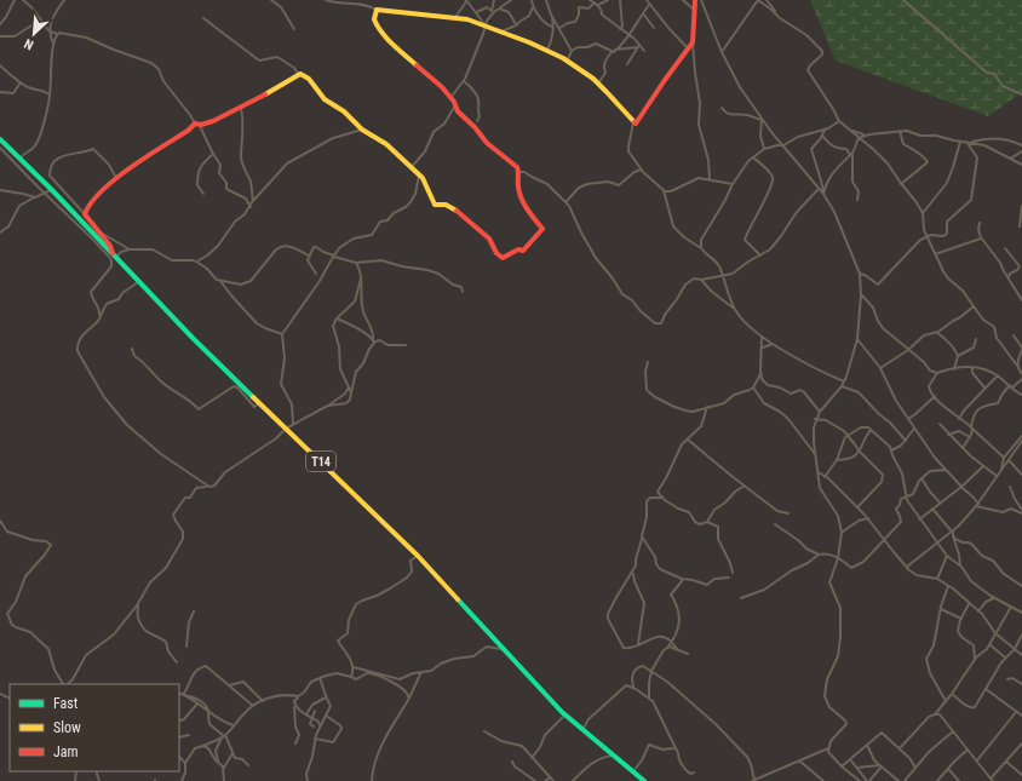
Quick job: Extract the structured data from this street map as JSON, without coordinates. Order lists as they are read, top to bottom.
{
  "streets": {
    "main road": ["T14"]
  },
  "legend": ["Fast", "Slow", "Jam"],
  "north": "bottom left"
}
